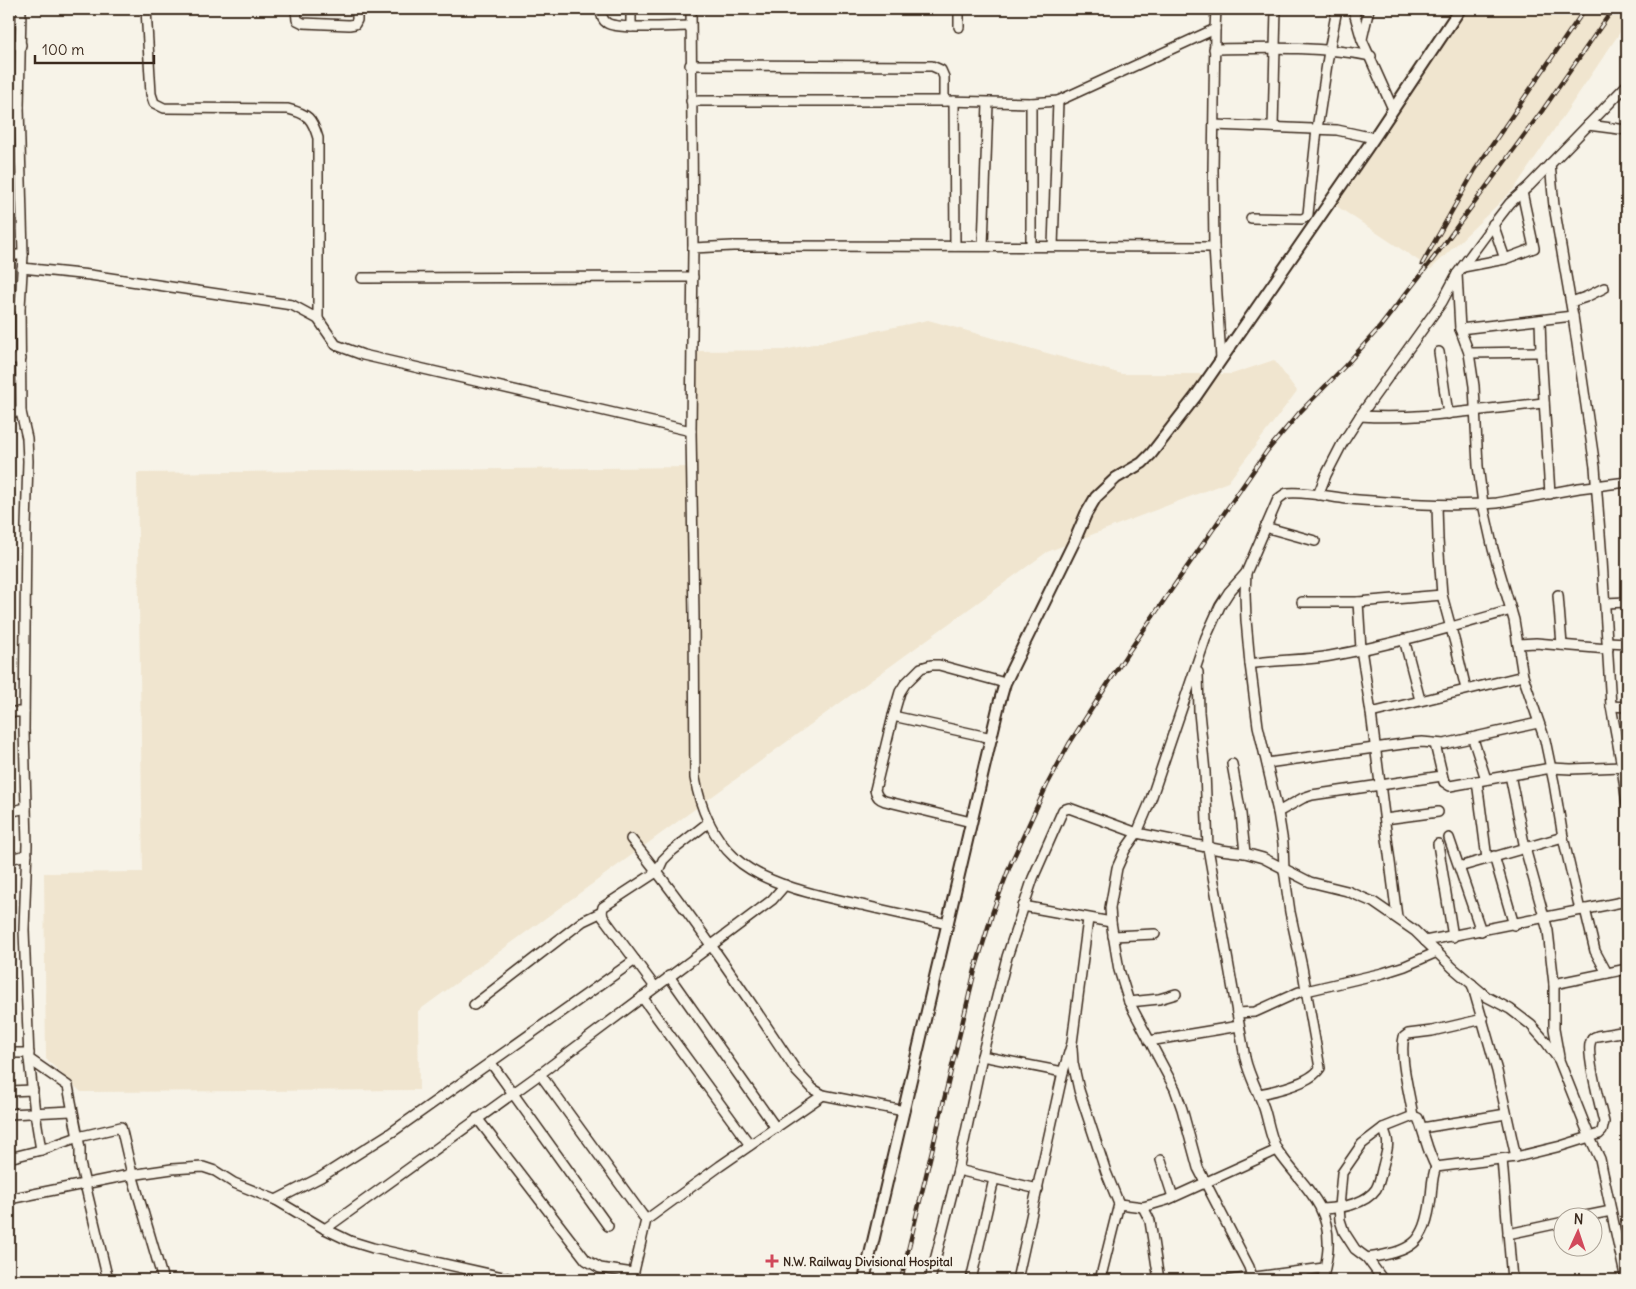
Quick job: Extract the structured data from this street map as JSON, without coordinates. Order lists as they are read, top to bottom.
{
  "places": {
    "health": ["N.W. Railway Divisional Hospital"]
  },
  "scale_bar": "100 m",
  "north": "top"
}
